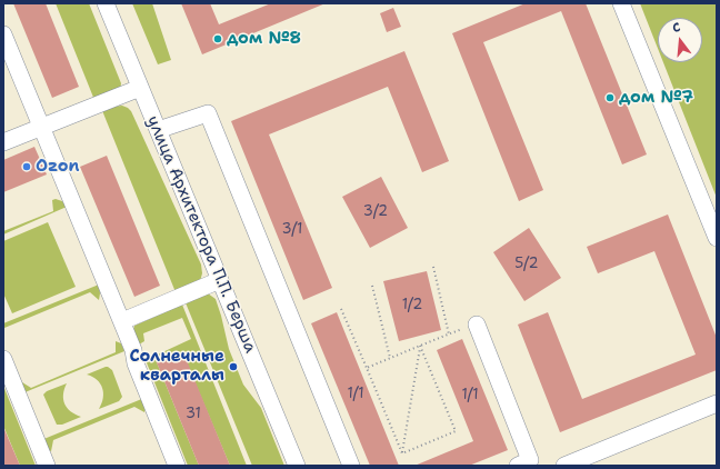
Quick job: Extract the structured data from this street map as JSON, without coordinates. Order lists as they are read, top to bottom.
{
  "streets": {
    "street": ["улица Архитектора П.П. Берша"]
  },
  "places": [
    "дом №8",
    "дом №7",
    "Ozon",
    "Солнечные кварталы"
  ],
  "house_numbers": [
    "3/2",
    "3/1",
    "5/2",
    "1/2",
    "1/1",
    "1/1",
    "31"
  ],
  "north": "top"
}
